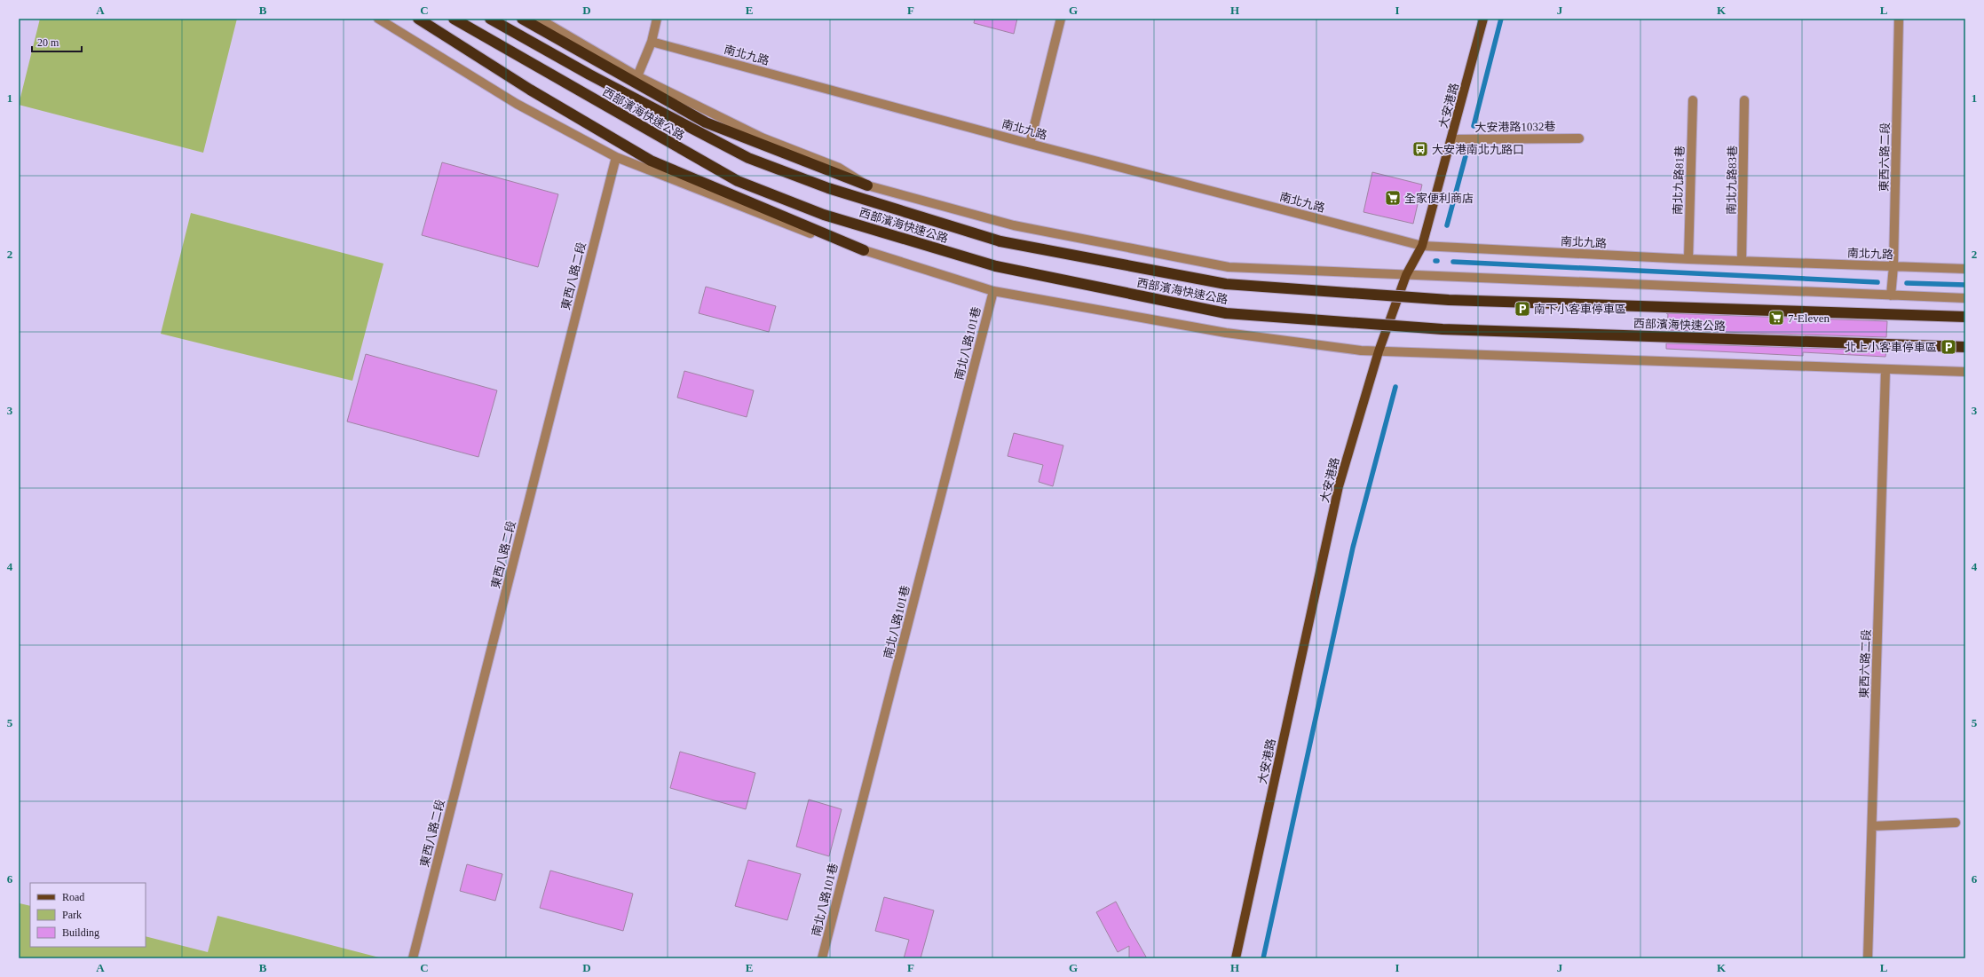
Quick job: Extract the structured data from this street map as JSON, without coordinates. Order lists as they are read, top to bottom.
{
  "streets": {
    "highway": ["西部濱海快速公路"],
    "main road": ["大安港路"],
    "street": [
      "南北九路",
      "大安港路1032巷",
      "東西六路二段",
      "南北九路81巷",
      "南北九路83巷",
      "東西八路二段",
      "南北八路101巷"
    ]
  },
  "crossings": [
    ["南北九路", "大安港路"],
    ["南北九路", "東西六路二段"],
    ["南北九路", "南北九路81巷"],
    ["南北九路", "南北九路83巷"],
    ["大安港路", "大安港路1032巷"]
  ],
  "places": {
    "bus stop": ["大安港南北九路口"],
    "supermarket": ["全家便利商店", "7-Eleven"],
    "parking": ["南下小客車停車區", "北上小客車停車區"]
  },
  "legend": ["Road", "Park", "Building"],
  "scale_bar": "20 m",
  "grid": {
    "columns": [
      "A",
      "B",
      "C",
      "D",
      "E",
      "F",
      "G",
      "H",
      "I",
      "J",
      "K",
      "L"
    ],
    "rows": [
      "1",
      "2",
      "3",
      "4",
      "5",
      "6"
    ]
  }
}
